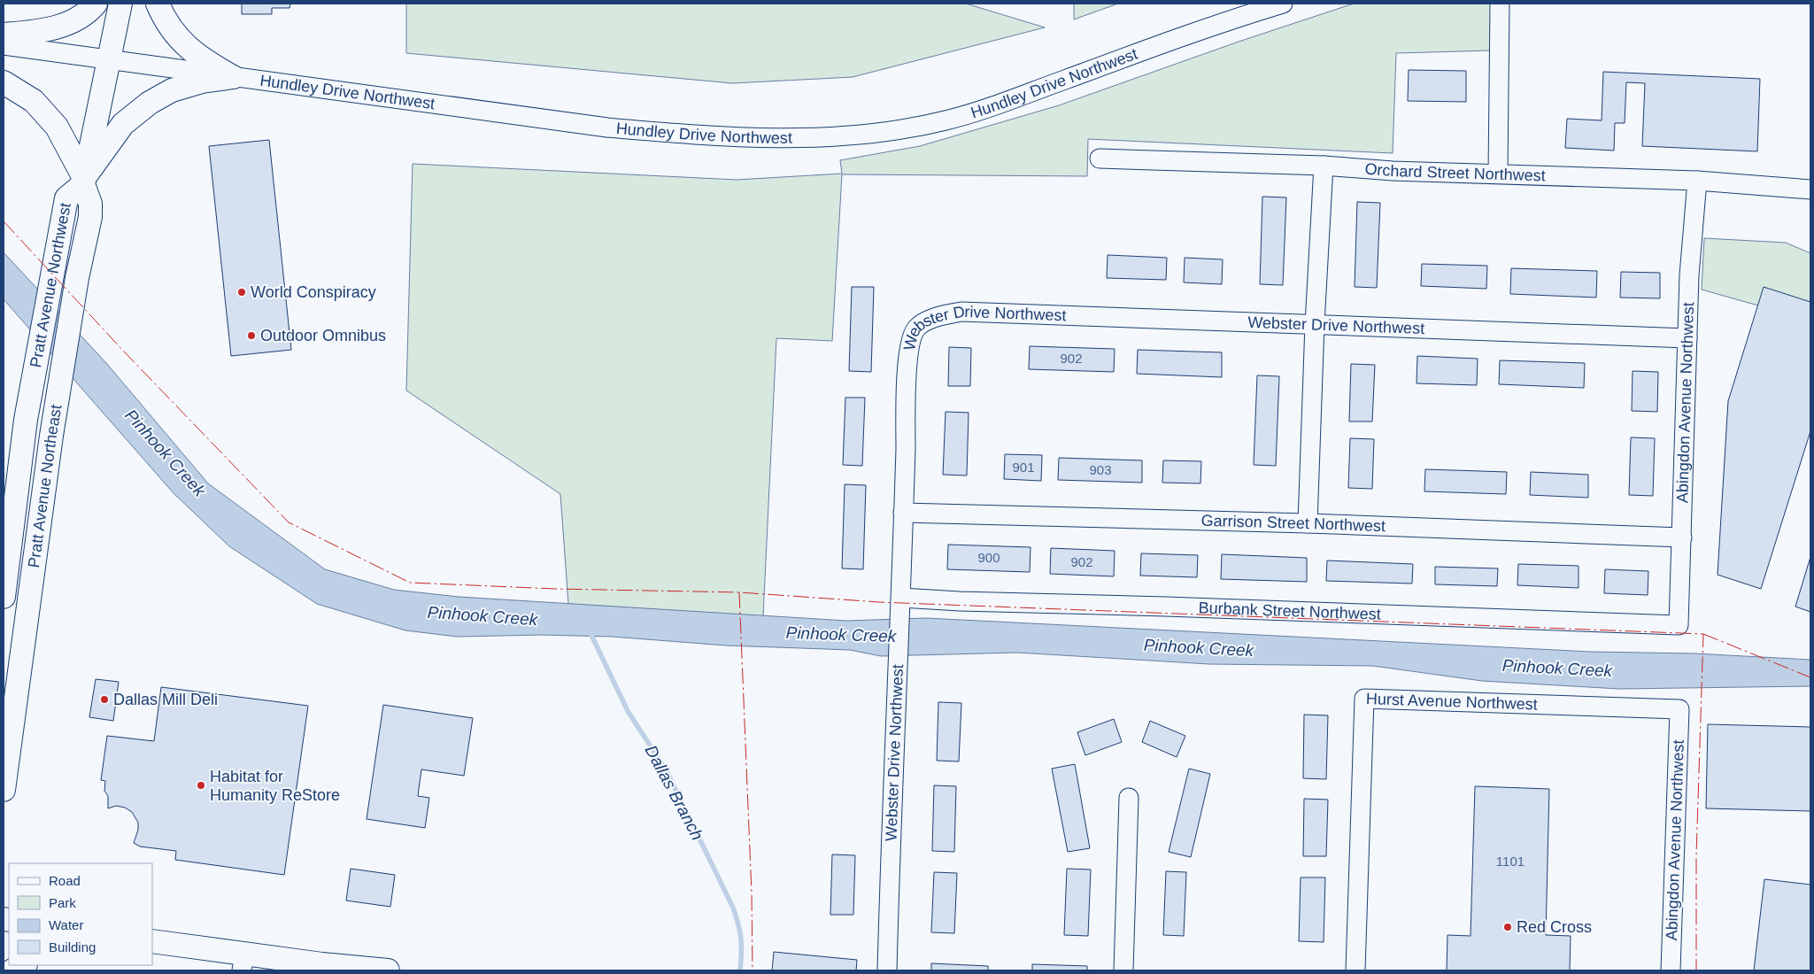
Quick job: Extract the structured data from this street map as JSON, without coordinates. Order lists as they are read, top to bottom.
{
  "streets": {
    "main road": ["Pratt Avenue Northwest", "Pratt Avenue Northeast"],
    "street": [
      "Hundley Drive Northwest",
      "Orchard Street Northwest",
      "Webster Drive Northwest",
      "Abingdon Avenue Northwest",
      "Garrison Street Northwest",
      "Burbank Street Northwest",
      "Hurst Avenue Northwest"
    ]
  },
  "crossings": [
    ["Hundley Drive Northwest", "Pratt Avenue Northwest"],
    ["Orchard Street Northwest", "Abingdon Avenue Northwest"],
    ["Pratt Avenue Northwest", "Pratt Avenue Northeast"],
    ["Webster Drive Northwest", "Abingdon Avenue Northwest"],
    ["Webster Drive Northwest", "Garrison Street Northwest"],
    ["Webster Drive Northwest", "Burbank Street Northwest"],
    ["Abingdon Avenue Northwest", "Garrison Street Northwest"],
    ["Abingdon Avenue Northwest", "Burbank Street Northwest"],
    ["Abingdon Avenue Northwest", "Hurst Avenue Northwest"]
  ],
  "water": ["Pinhook Creek", "Dallas Branch"],
  "places": [
    "World Conspiracy",
    "Outdoor Omnibus",
    "Dallas Mill Deli",
    "Habitat for Humanity ReStore",
    "Red Cross"
  ],
  "house_numbers": [
    "902",
    "901",
    "903",
    "900",
    "902",
    "1101"
  ],
  "legend": [
    "Road",
    "Park",
    "Water",
    "Building"
  ]
}
